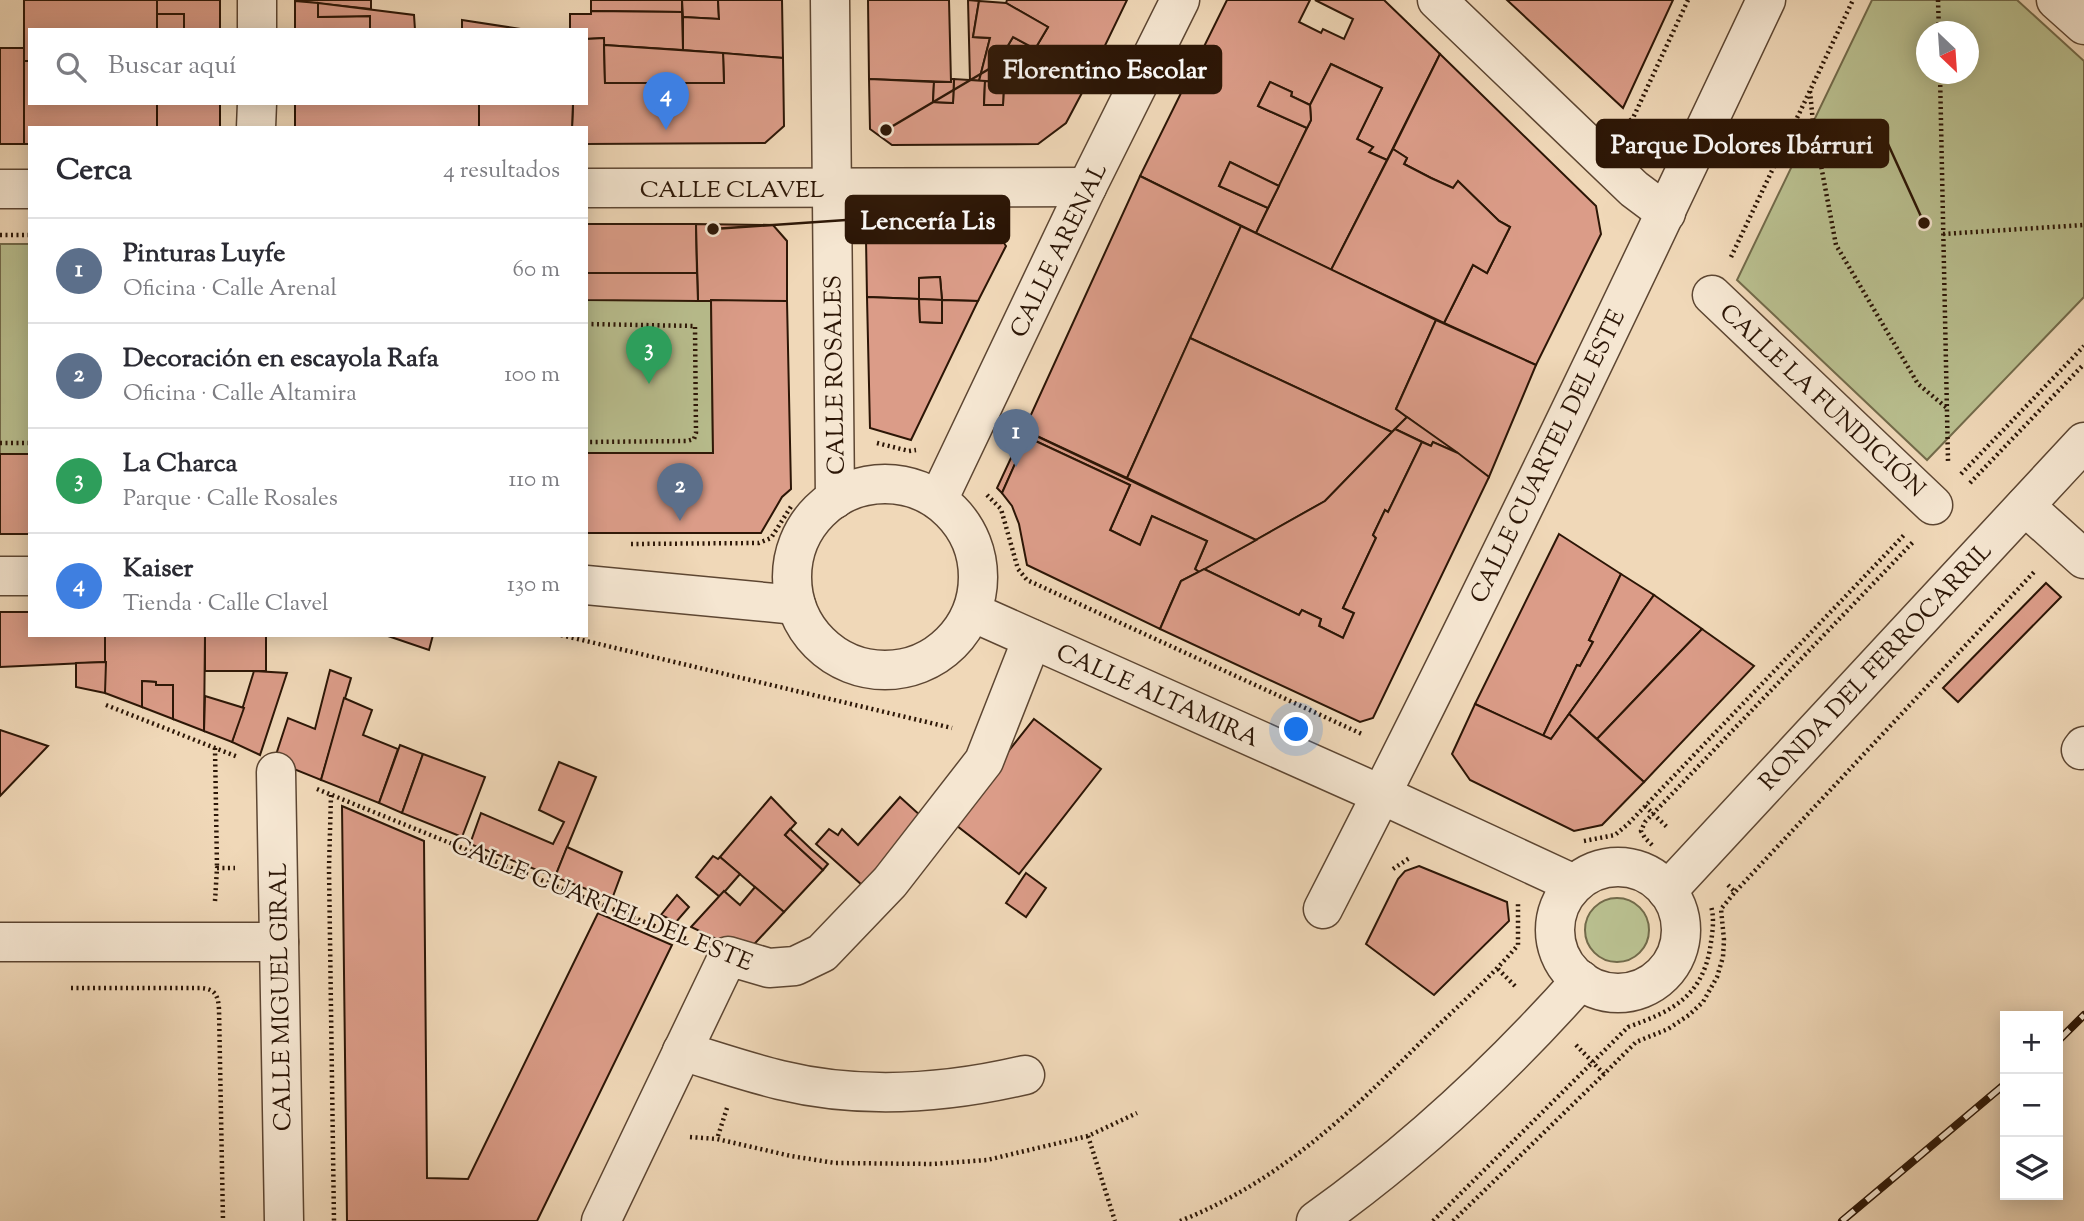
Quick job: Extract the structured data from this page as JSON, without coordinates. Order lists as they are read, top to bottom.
{
  "streets": {
    "street": [
      "CALLE CLAVEL",
      "CALLE ARENAL",
      "CALLE ROSALES",
      "CALLE LA FUNDICIÓN",
      "CALLE CUARTEL DEL ESTE",
      "RONDA DEL FERROCARRIL",
      "CALLE ALTAMIRA",
      "CALLE MIGUEL GIRAL"
    ]
  },
  "crossings": [
    ["CALLE CLAVEL", "CALLE ARENAL"],
    ["CALLE CLAVEL", "CALLE ROSALES"],
    ["CALLE ARENAL", "CALLE ROSALES"],
    ["CALLE ARENAL", "CALLE ALTAMIRA"],
    ["CALLE ROSALES", "CALLE ALTAMIRA"],
    ["CALLE CUARTEL DEL ESTE", "CALLE ALTAMIRA"],
    ["CALLE CUARTEL DEL ESTE", "CALLE MIGUEL GIRAL"],
    ["RONDA DEL FERROCARRIL", "CALLE ALTAMIRA"]
  ],
  "places": ["Florentino Escolar", "Parque Dolores Ibárruri", "Lencería Lis"],
  "north": "bottom right",
  "page": {
    "search": "Buscar aquí",
    "pins": [
      "4",
      "3",
      "1",
      "2"
    ],
    "heading": ["Cerca", "4 resultados"],
    "list": [
      {
        "mark": "1",
        "name": "Pinturas Luyfe",
        "note": "Oficina · Calle Arenal",
        "value": "60 m"
      },
      {
        "mark": "2",
        "name": "Decoración en escayola Rafa",
        "note": "Oficina · Calle Altamira",
        "value": "100 m"
      },
      {
        "mark": "3",
        "name": "La Charca",
        "note": "Parque · Calle Rosales",
        "value": "110 m"
      },
      {
        "mark": "4",
        "name": "Kaiser",
        "note": "Tienda · Calle Clavel",
        "value": "130 m"
      }
    ],
    "map_buttons": ["+", "−"]
  }
}
